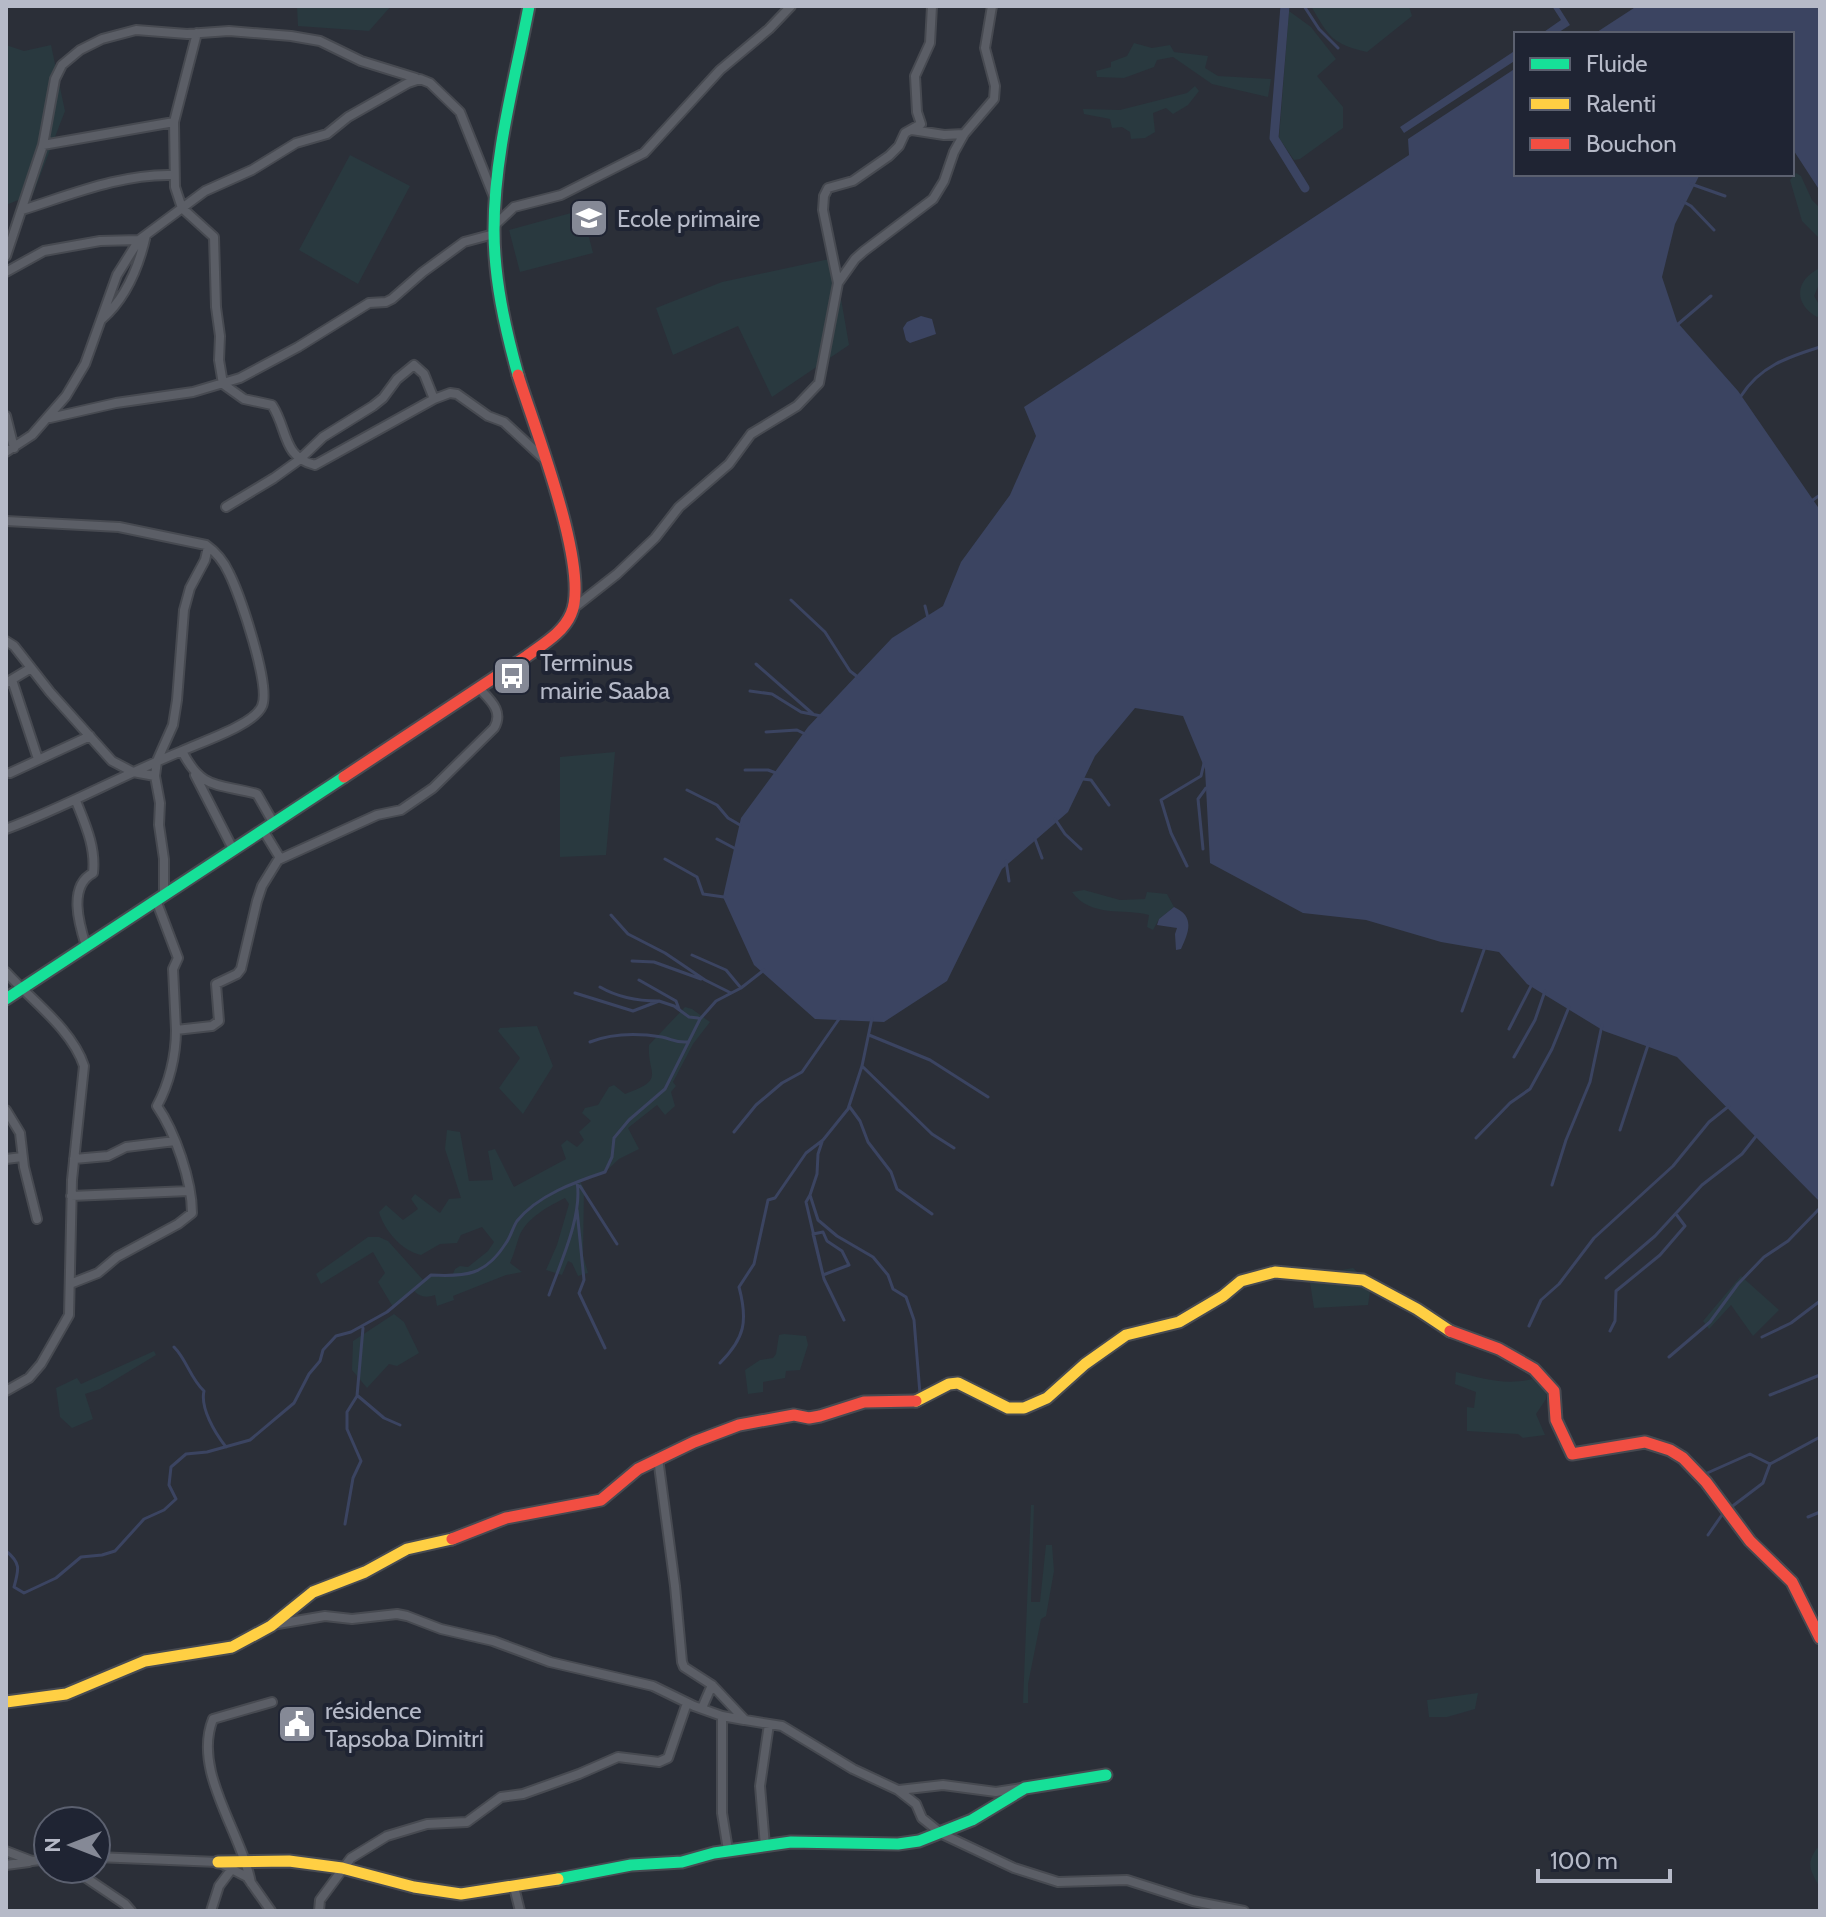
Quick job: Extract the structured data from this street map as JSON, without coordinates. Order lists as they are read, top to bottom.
{
  "places": {
    "school or university": ["Ecole primaire"],
    "bus stop": ["Terminus mairie Saaba"],
    "public building": ["résidence Tapsoba Dimitri"]
  },
  "legend": ["Fluide", "Ralenti", "Bouchon"],
  "scale_bar": "100 m",
  "north": "left"
}
